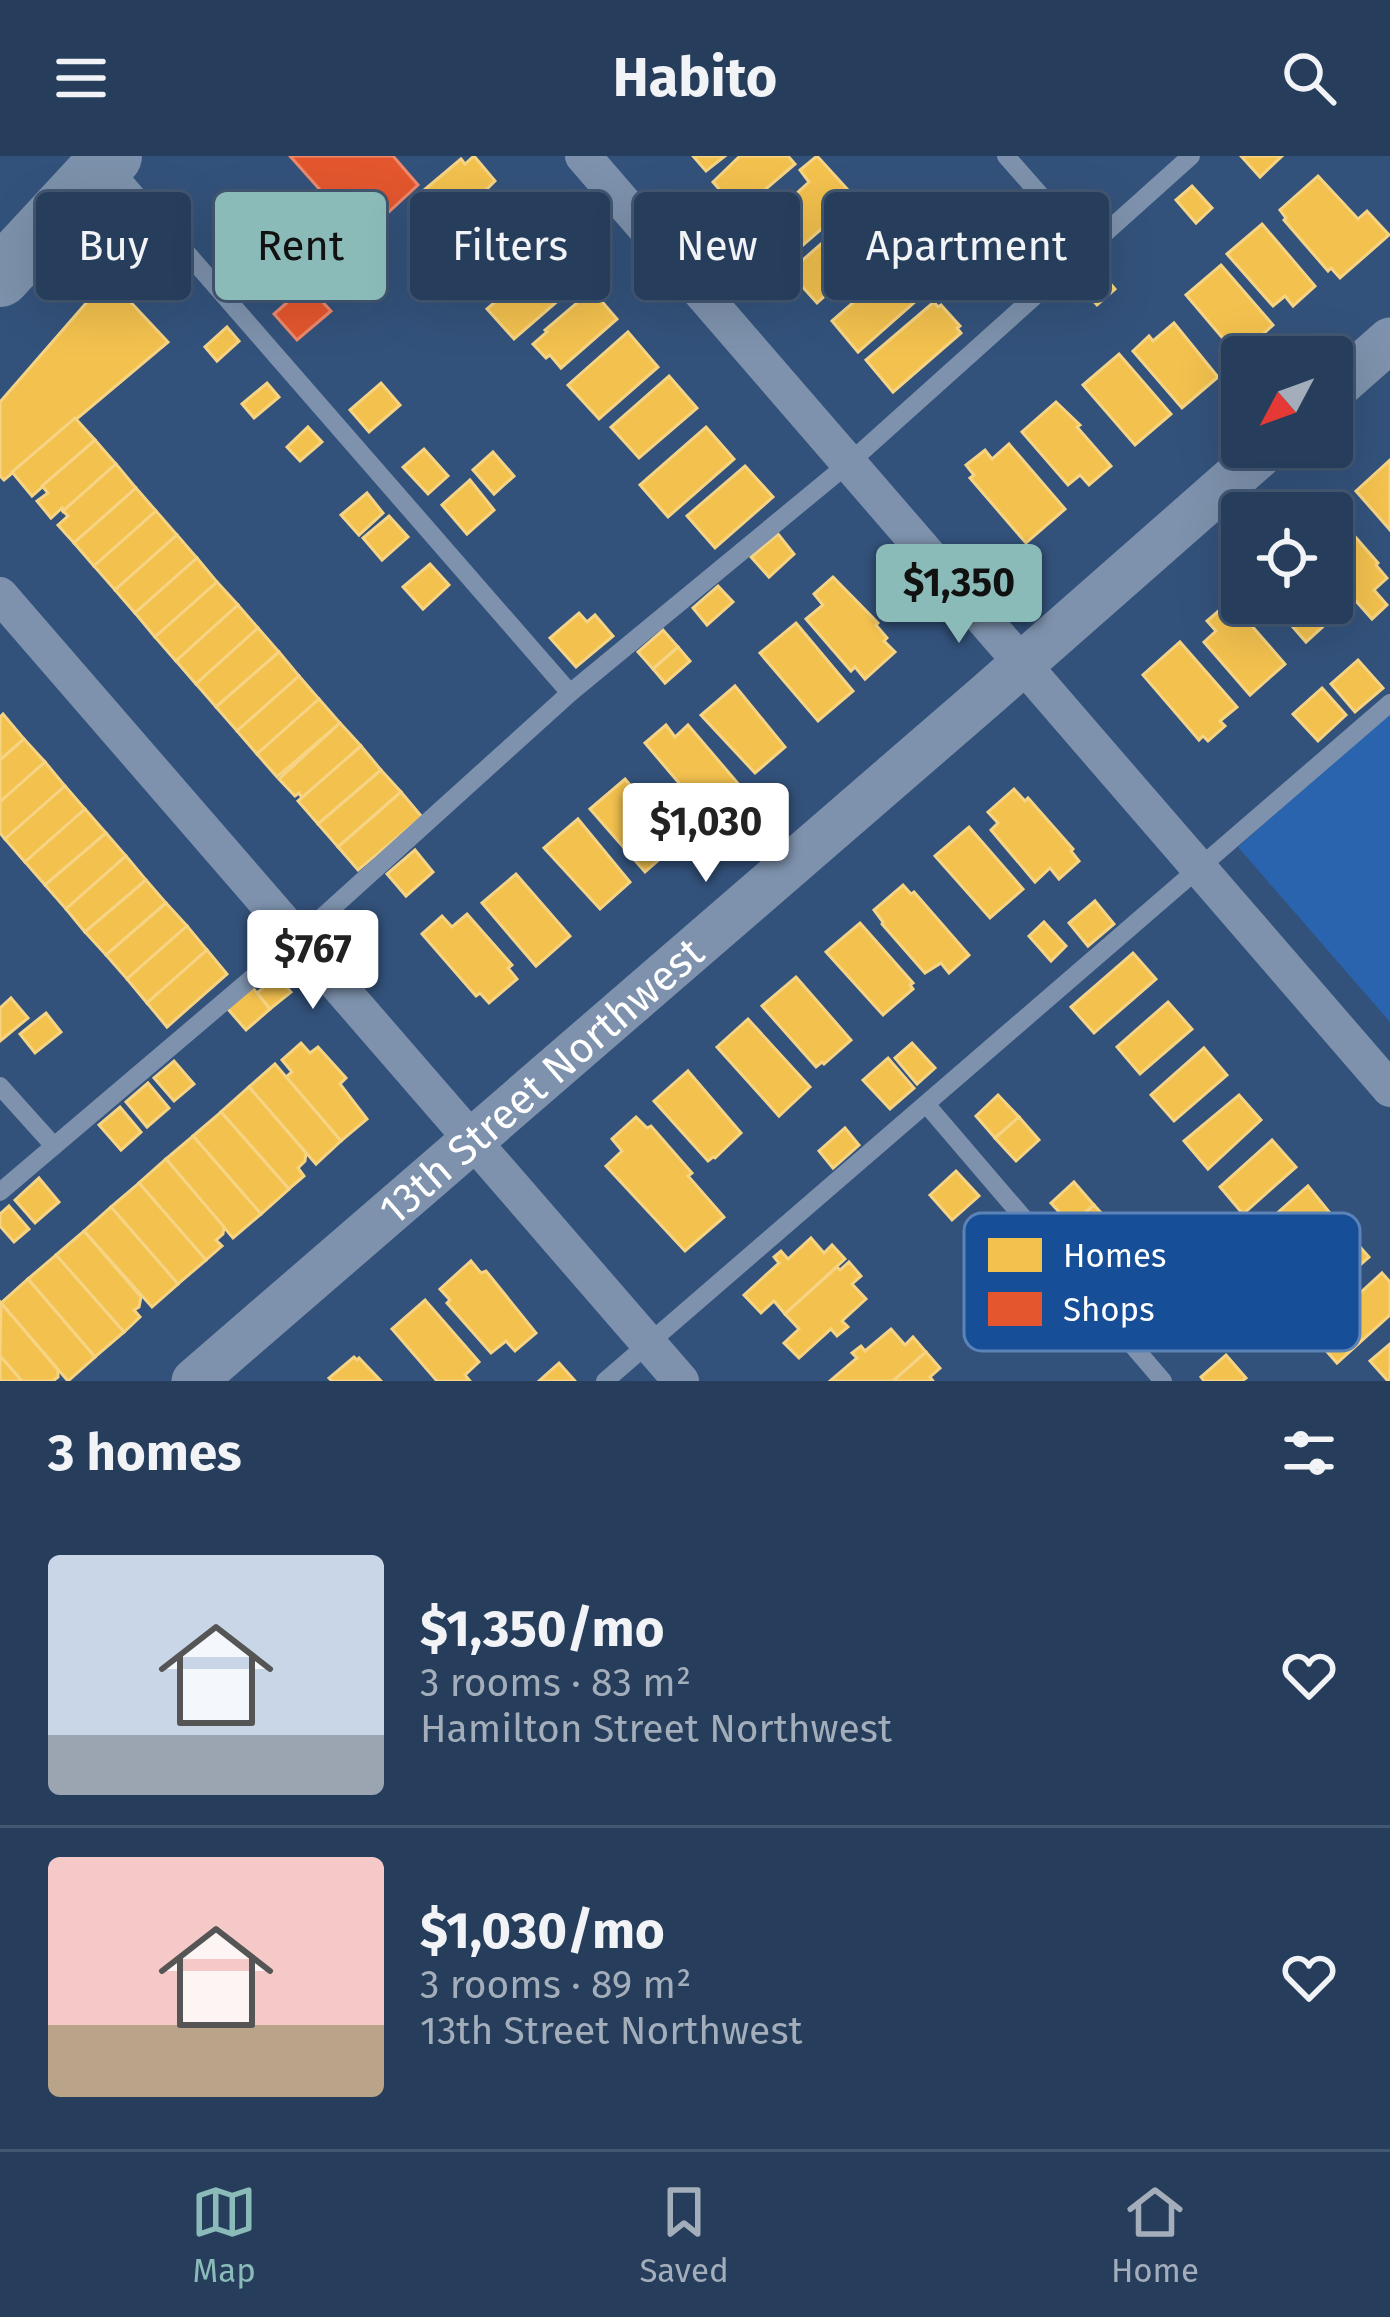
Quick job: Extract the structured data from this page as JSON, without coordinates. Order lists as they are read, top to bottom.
{
  "streets": {
    "street": ["13th Street Northwest"]
  },
  "legend": ["Homes", "Shops"],
  "north": "bottom left",
  "page": {
    "header": "Habito",
    "chip": [
      "Buy",
      "Rent",
      "Filters",
      "New",
      "Apartment"
    ],
    "price": ["$1,350", "$1,030", "$767"],
    "heading": "3 homes",
    "list": [
      {
        "name": "$1,350/mo",
        "note": "3 rooms · 83 m² · Hamilton Street Northwest"
      },
      {
        "name": "$1,030/mo",
        "note": "3 rooms · 89 m² · 13th Street Northwest"
      }
    ],
    "tabs": ["Map", "Saved", "Home"]
  }
}
